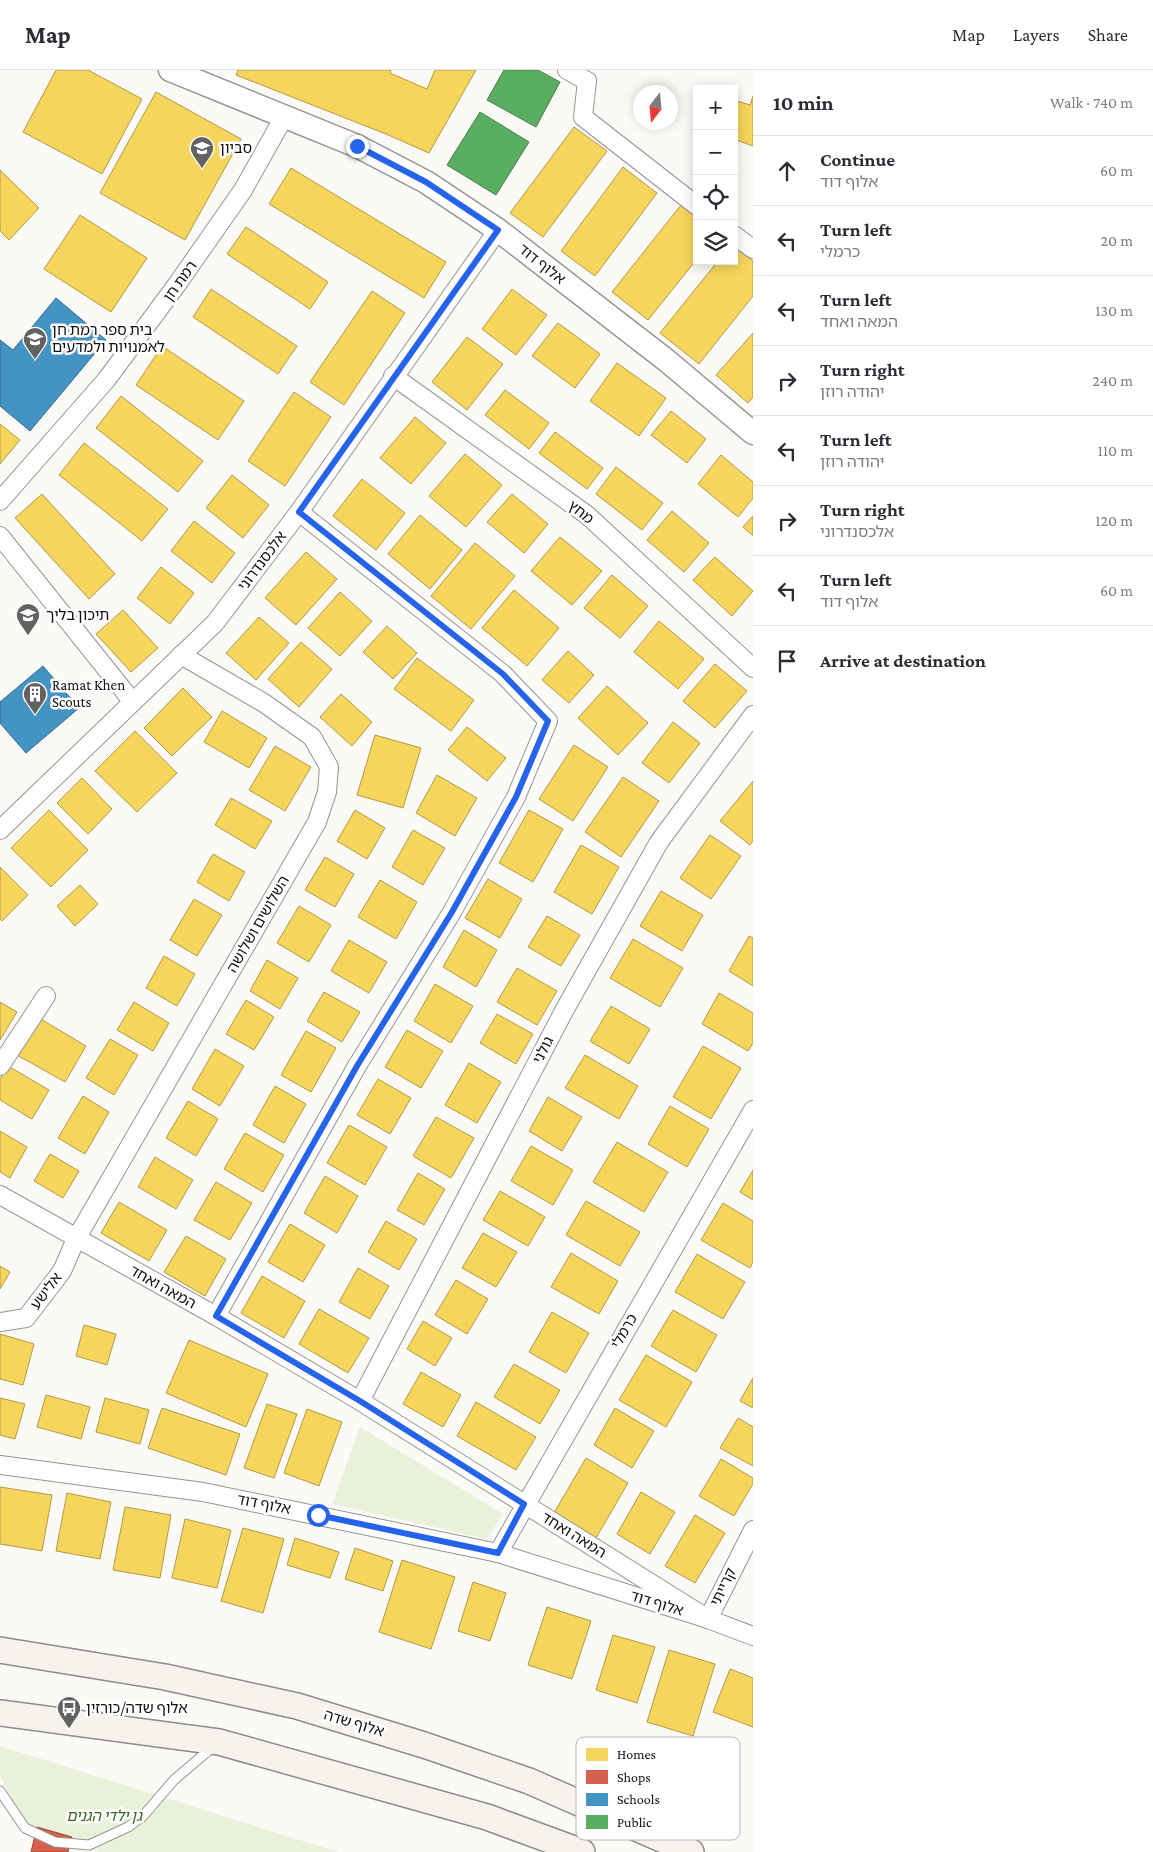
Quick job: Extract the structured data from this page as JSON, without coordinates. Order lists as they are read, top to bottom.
{
  "streets": {
    "main road": ["אלוף שדה"],
    "street": [
      "אלוף דוד",
      "רמת חן",
      "מחץ",
      "אלכסנדרוני",
      "השלושים ושלושה",
      "גולני",
      "המאה ואחד",
      "אלישע",
      "כרמלי",
      "קרייתי"
    ]
  },
  "crossings": [
    ["אלוף דוד", "רמת חן"],
    ["אלוף דוד", "אלכסנדרוני"],
    ["אלוף דוד", "המאה ואחד"],
    ["אלוף דוד", "כרמלי"],
    ["אלוף דוד", "קרייתי"],
    ["מחץ", "אלכסנדרוני"],
    ["אלכסנדרוני", "השלושים ושלושה"],
    ["השלושים ושלושה", "המאה ואחד"],
    ["השלושים ושלושה", "אלישע"],
    ["גולני", "המאה ואחד"],
    ["המאה ואחד", "אלישע"],
    ["המאה ואחד", "כרמלי"],
    ["המאה ואחד", "קרייתי"]
  ],
  "parks": ["גן ילדי הגנים"],
  "places": {
    "school or university": ["סביון", "בית ספר רמת חן לאמנויות ולמדעים", "תיכון בליך"],
    "building": ["Ramat Khen Scouts"],
    "bus stop": ["אלוף שדה/כורזין"]
  },
  "legend": [
    "Homes",
    "Shops",
    "Schools",
    "Public"
  ],
  "north": "bottom",
  "page": {
    "header": "Map",
    "nav": ["Map", "Layers", "Share"],
    "heading": ["10 min", "Walk · 740 m"],
    "map_buttons": ["+", "−"],
    "list": [
      ["Continue", "אלוף דוד", "60 m"],
      ["Turn left", "כרמלי", "20 m"],
      ["Turn left", "המאה ואחד", "130 m"],
      ["Turn right", "יהודה רוזן", "240 m"],
      ["Turn left", "יהודה רוזן", "110 m"],
      ["Turn right", "אלכסנדרוני", "120 m"],
      ["Turn left", "אלוף דוד", "60 m"],
      "Arrive at destination"
    ]
  }
}
